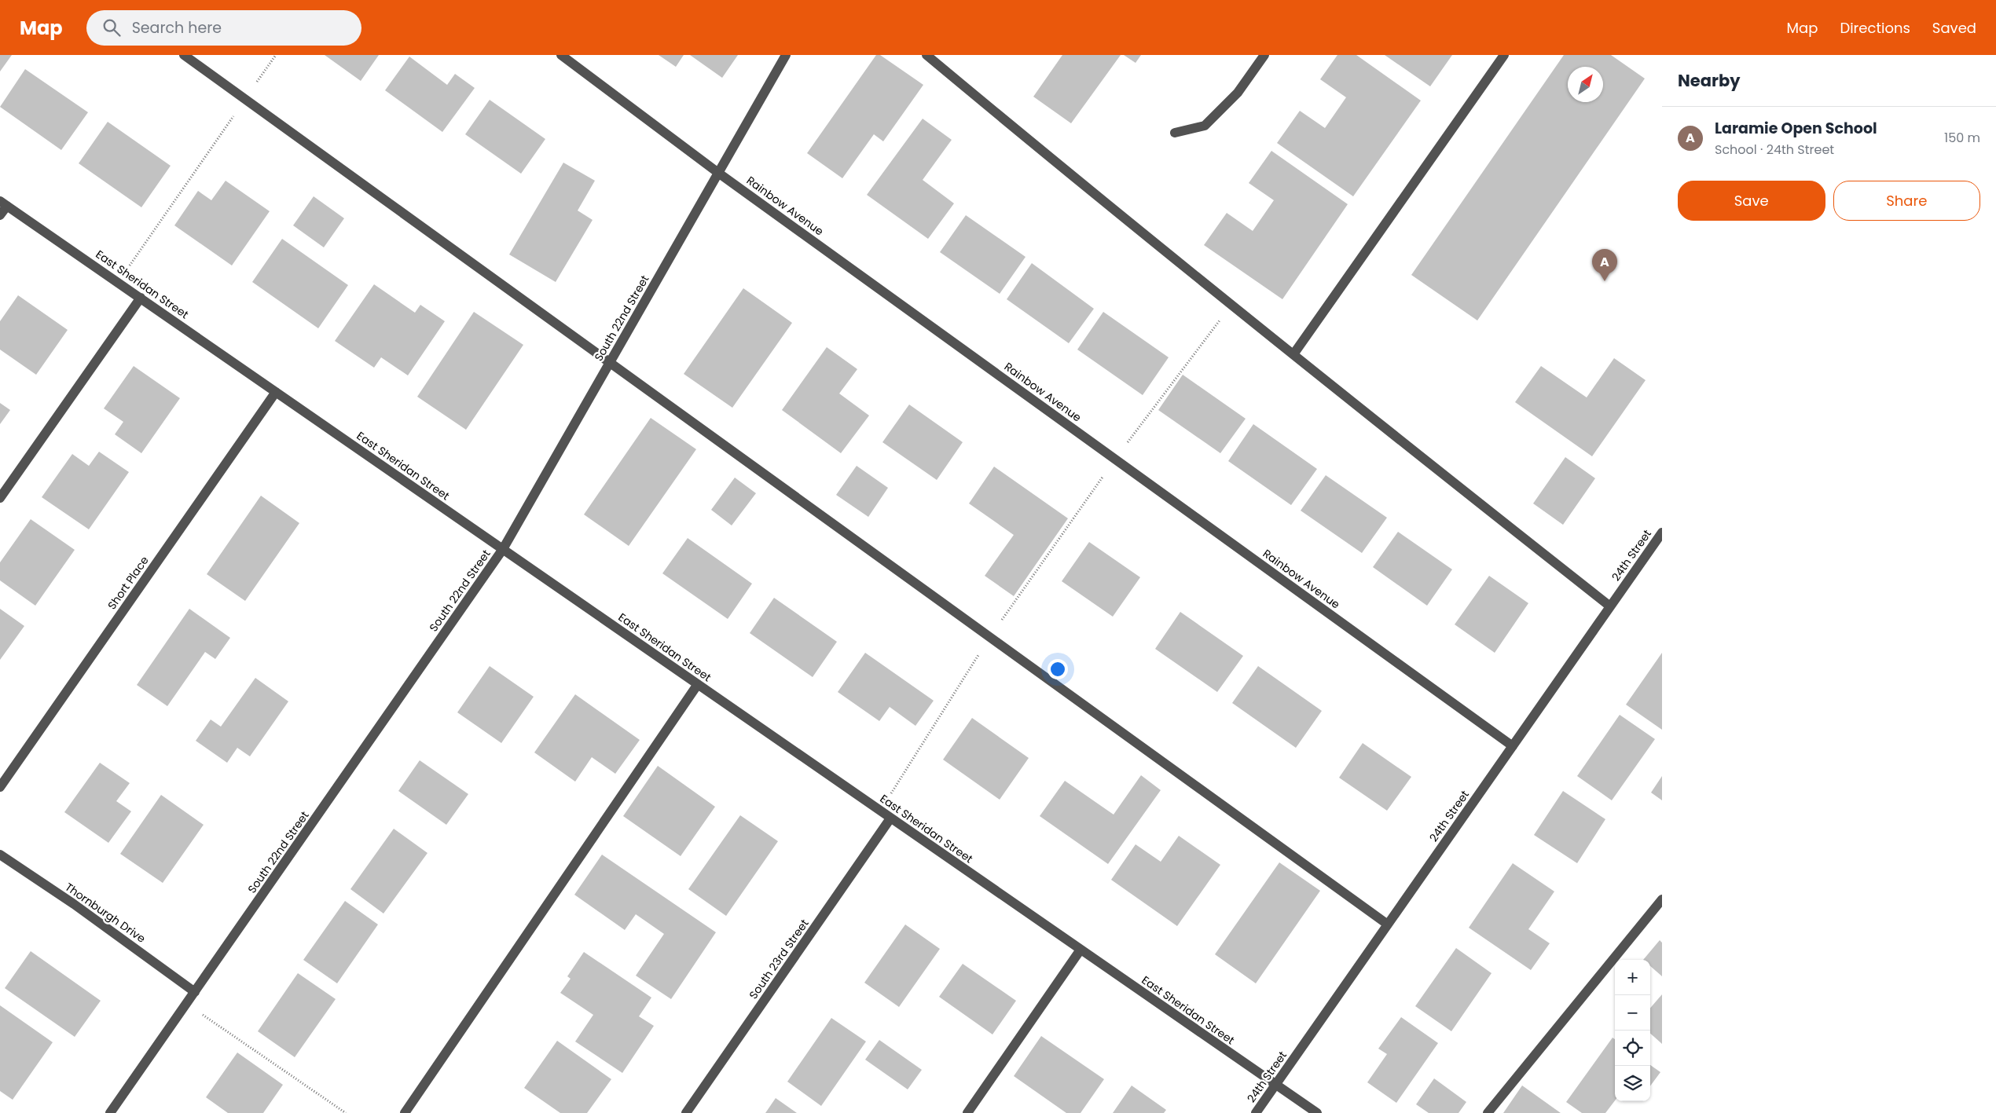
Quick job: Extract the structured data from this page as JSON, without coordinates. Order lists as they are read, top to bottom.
{
  "streets": {
    "street": [
      "Rainbow Avenue",
      "East Sheridan Street",
      "South 22nd Street",
      "24th Street",
      "Short Place",
      "Thornburgh Drive",
      "South 23rd Street"
    ]
  },
  "crossings": [
    ["Rainbow Avenue", "South 22nd Street"],
    ["Rainbow Avenue", "24th Street"],
    ["East Sheridan Street", "South 22nd Street"],
    ["East Sheridan Street", "24th Street"],
    ["East Sheridan Street", "Short Place"],
    ["East Sheridan Street", "South 23rd Street"],
    ["South 22nd Street", "Thornburgh Drive"]
  ],
  "north": "top right",
  "page": {
    "header": "Map",
    "search": "Search here",
    "nav": ["Map", "Directions", "Saved"],
    "heading": "Nearby",
    "list": [
      {
        "mark": "A",
        "name": "Laramie Open School",
        "note": "School · 24th Street",
        "value": "150 m"
      }
    ],
    "buttons": ["Save", "Share"],
    "pins": "A",
    "map_buttons": ["+", "−"]
  }
}
